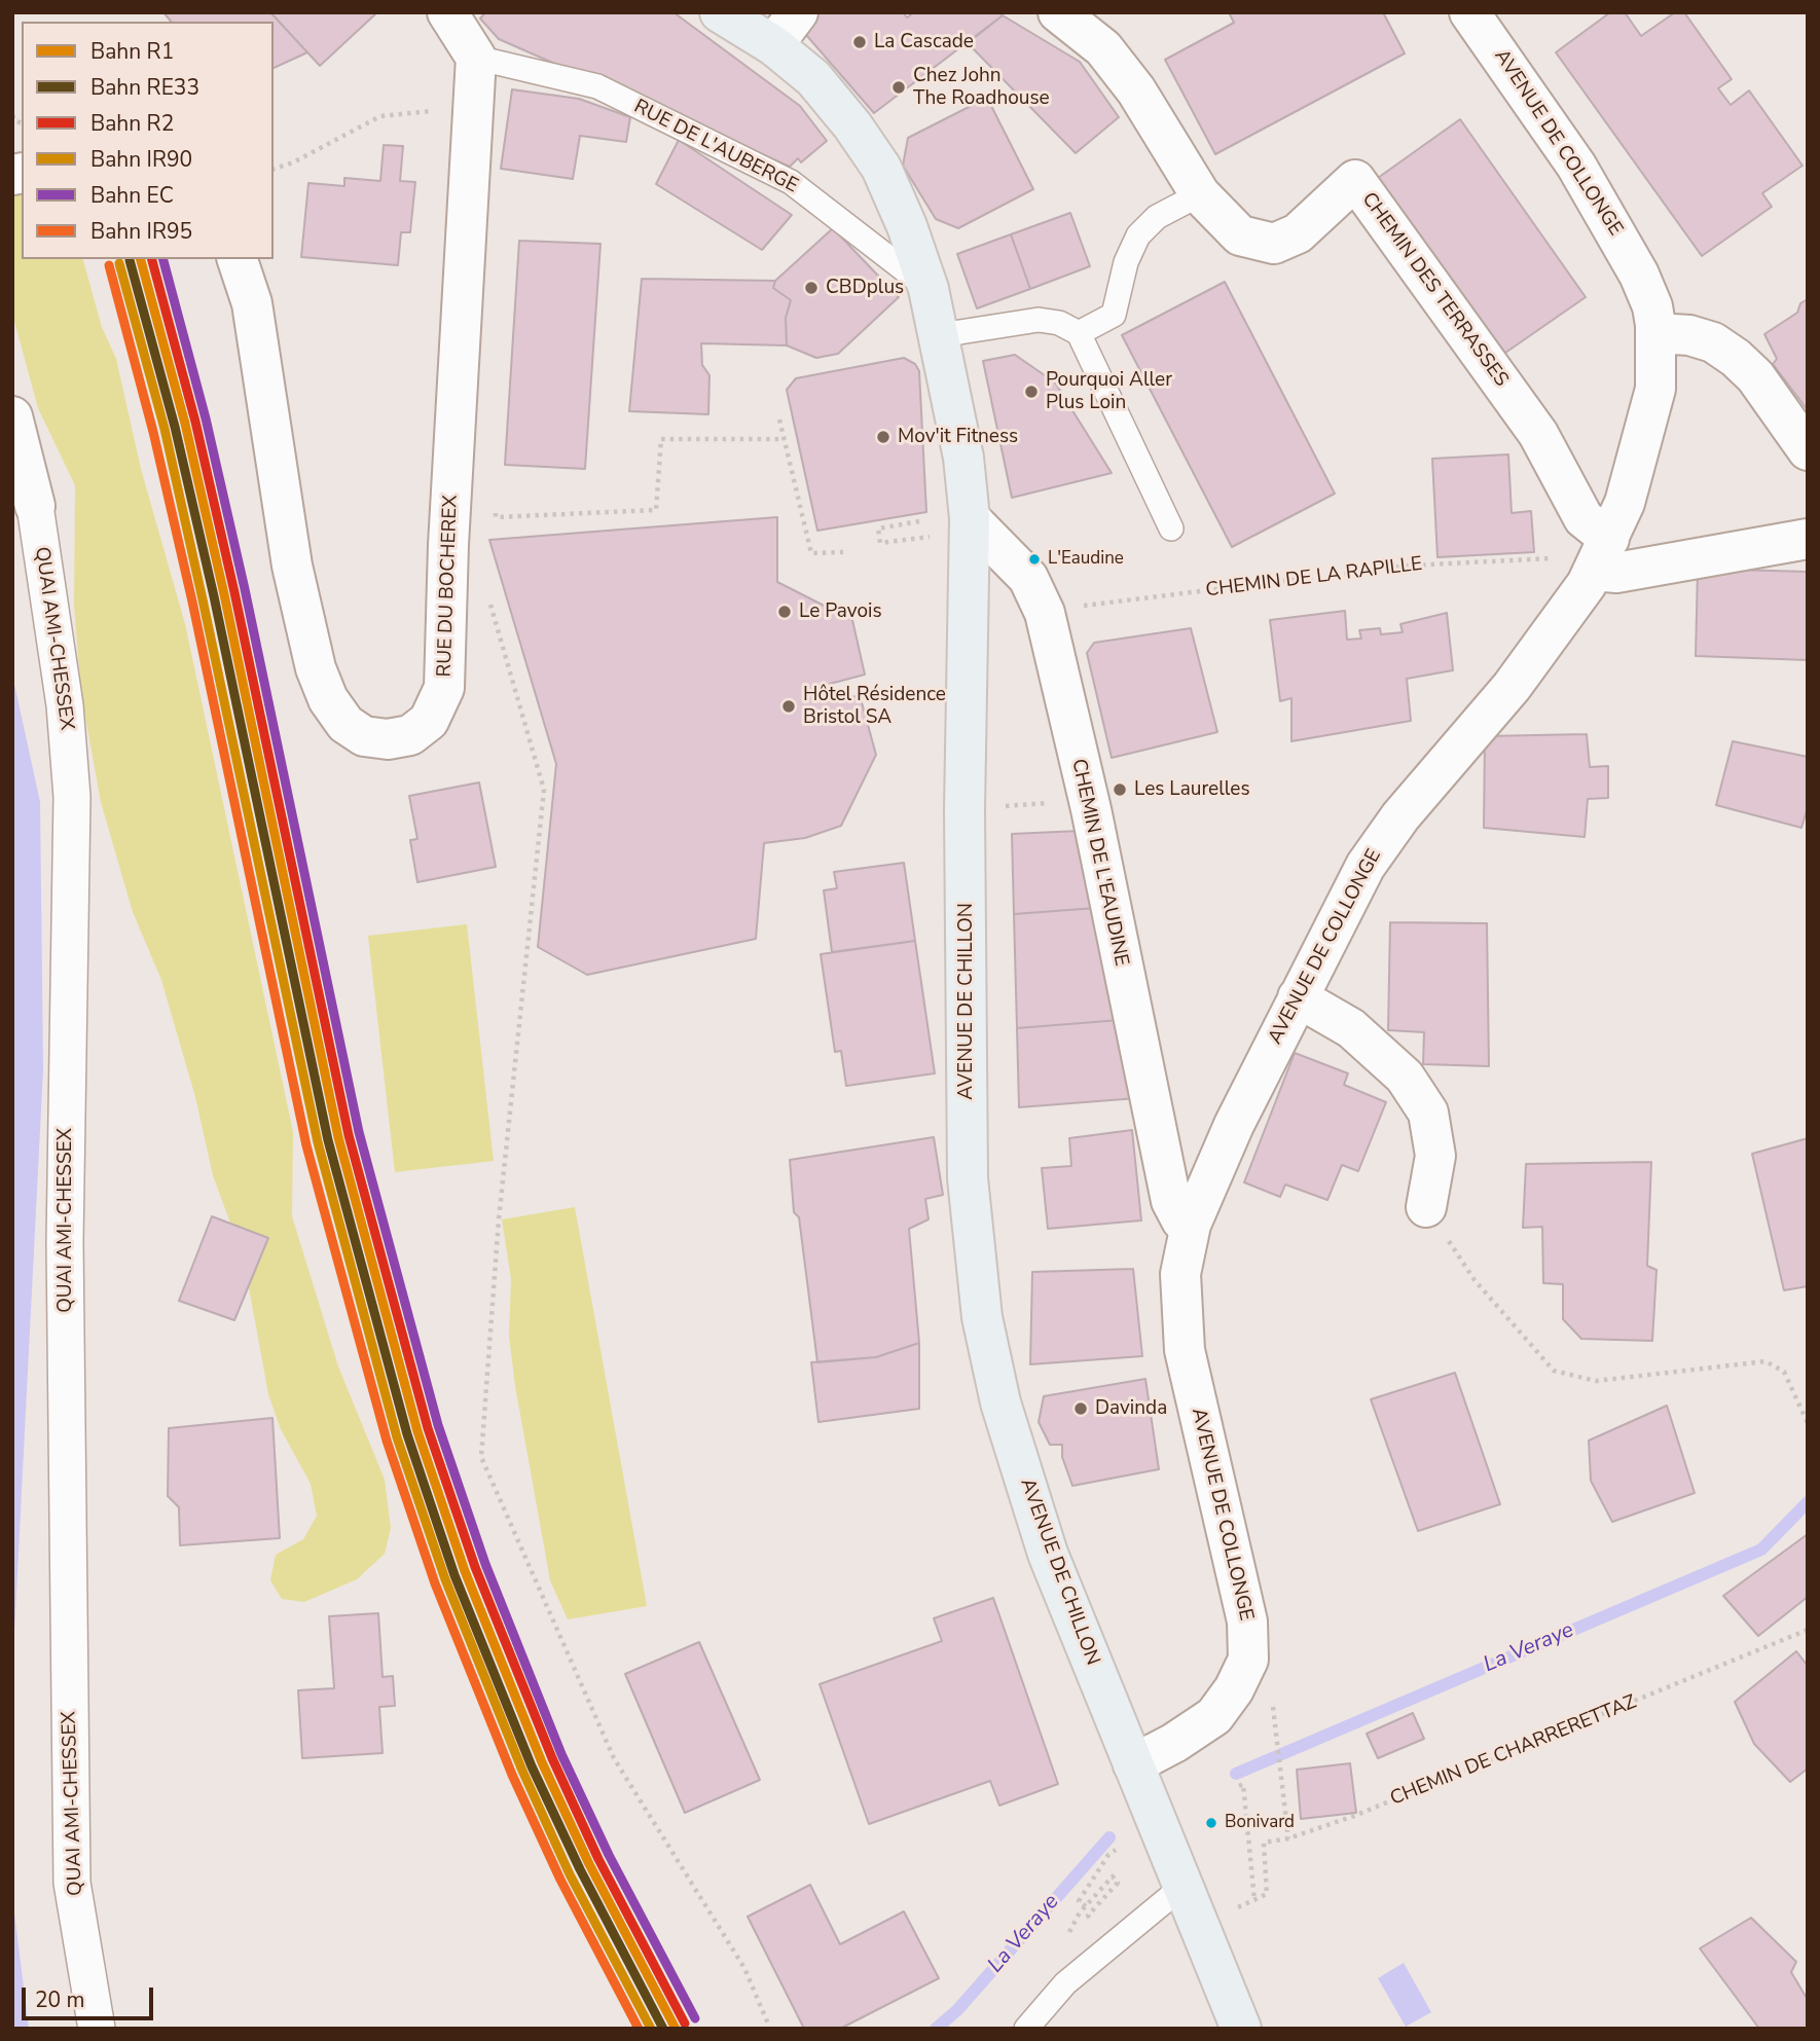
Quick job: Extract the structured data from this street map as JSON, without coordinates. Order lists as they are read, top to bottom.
{
  "streets": {
    "main road": ["AVENUE DE CHILLON"],
    "street": [
      "AVENUE DE COLLONGE",
      "CHEMIN DES TERRASSES",
      "RUE DU BOCHEREX",
      "QUAI AMI-CHESSEX",
      "CHEMIN DE L'EAUDINE"
    ],
    "lane": ["RUE DE L'AUBERGE"],
    "path": ["CHEMIN DE LA RAPILLE", "CHEMIN DE CHARRERETTAZ"]
  },
  "crossings": [
    ["AVENUE DE COLLONGE", "CHEMIN DES TERRASSES"],
    ["AVENUE DE COLLONGE", "CHEMIN DE L'EAUDINE"],
    ["AVENUE DE COLLONGE", "AVENUE DE CHILLON"],
    ["RUE DE L'AUBERGE", "RUE DU BOCHEREX"],
    ["RUE DE L'AUBERGE", "AVENUE DE CHILLON"],
    ["CHEMIN DE L'EAUDINE", "AVENUE DE CHILLON"]
  ],
  "water": ["La Veraye"],
  "places": [
    "La Cascade",
    "Chez John The Roadhouse",
    "CBDplus",
    "Pourquoi Aller Plus Loin",
    "Mov'it Fitness",
    "L'Eaudine",
    "Le Pavois",
    "Hôtel Résidence Bristol SA",
    "Les Laurelles",
    "Davinda",
    "Bonivard"
  ],
  "lines": [
    "rail line R1",
    "rail line R2",
    "rail line EC",
    "rail line RE33",
    "rail line IR90",
    "rail line IR95"
  ],
  "legend": [
    "Bahn R1",
    "Bahn RE33",
    "Bahn R2",
    "Bahn IR90",
    "Bahn EC",
    "Bahn IR95"
  ],
  "scale_bar": "20 m"
}
